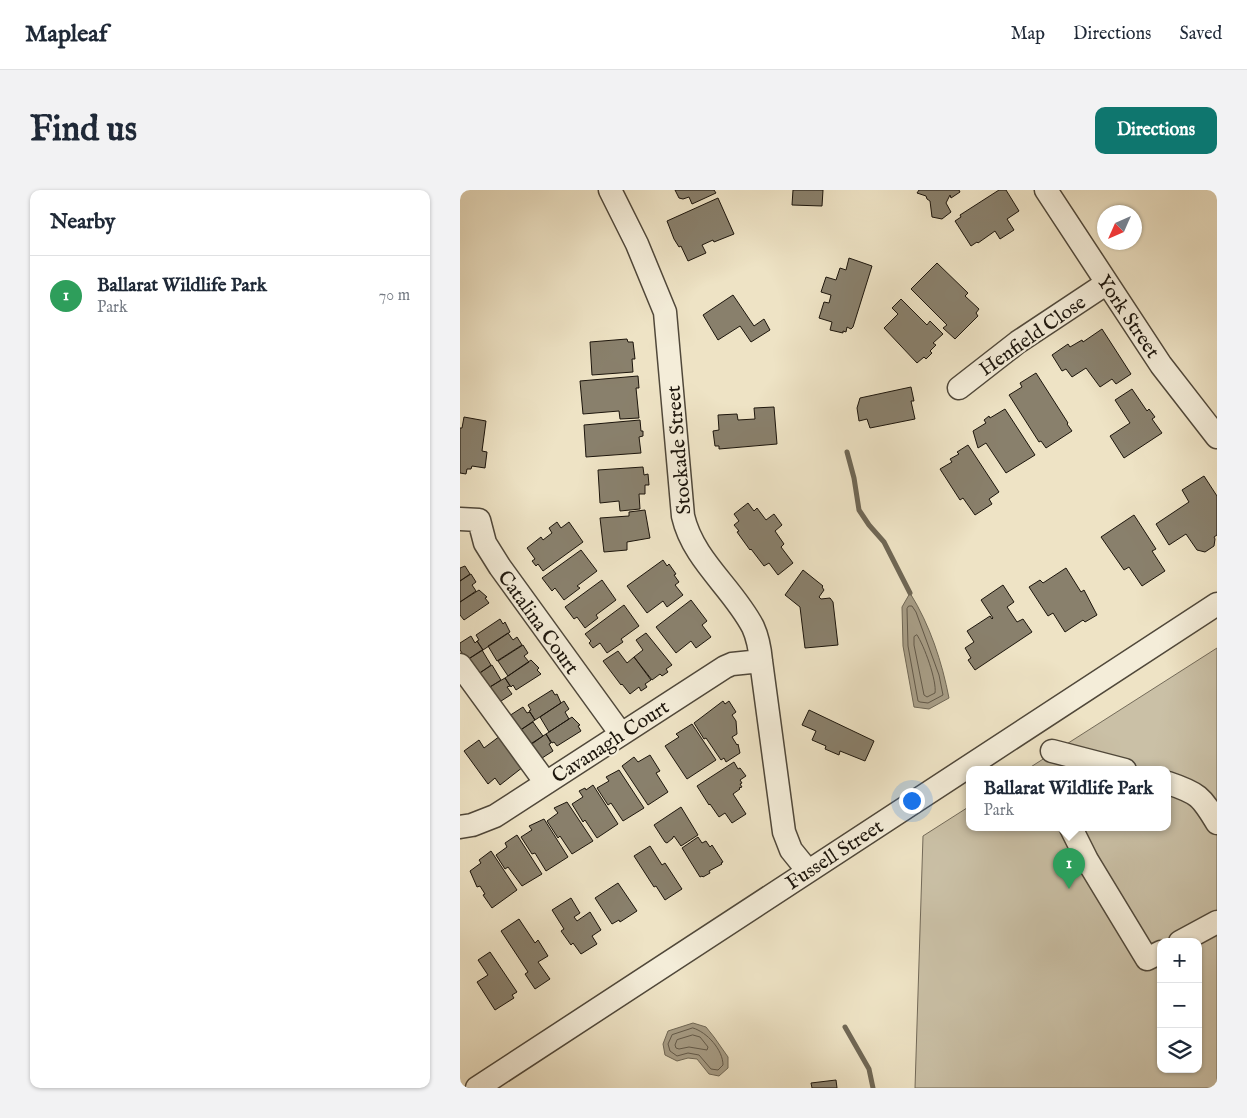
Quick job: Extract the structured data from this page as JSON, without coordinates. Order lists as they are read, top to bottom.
{
  "streets": {
    "street": [
      "York Street",
      "Henfield Close",
      "Stockade Street",
      "Catalina Court",
      "Cavanagh Court",
      "Fussell Street"
    ]
  },
  "crossings": [
    ["York Street", "Henfield Close"],
    ["Stockade Street", "Cavanagh Court"],
    ["Stockade Street", "Fussell Street"],
    ["Catalina Court", "Cavanagh Court"]
  ],
  "north": "bottom left",
  "page": {
    "header": "Mapleaf",
    "nav": ["Map", "Directions", "Saved"],
    "buttons": "Directions",
    "title": "Find us",
    "heading": "Nearby",
    "list": [
      {
        "mark": "1",
        "name": "Ballarat Wildlife Park",
        "note": "Park",
        "value": "70 m"
      }
    ],
    "popup": ["Ballarat Wildlife Park", "Park"],
    "pins": "1",
    "map_buttons": ["+", "−"]
  }
}
